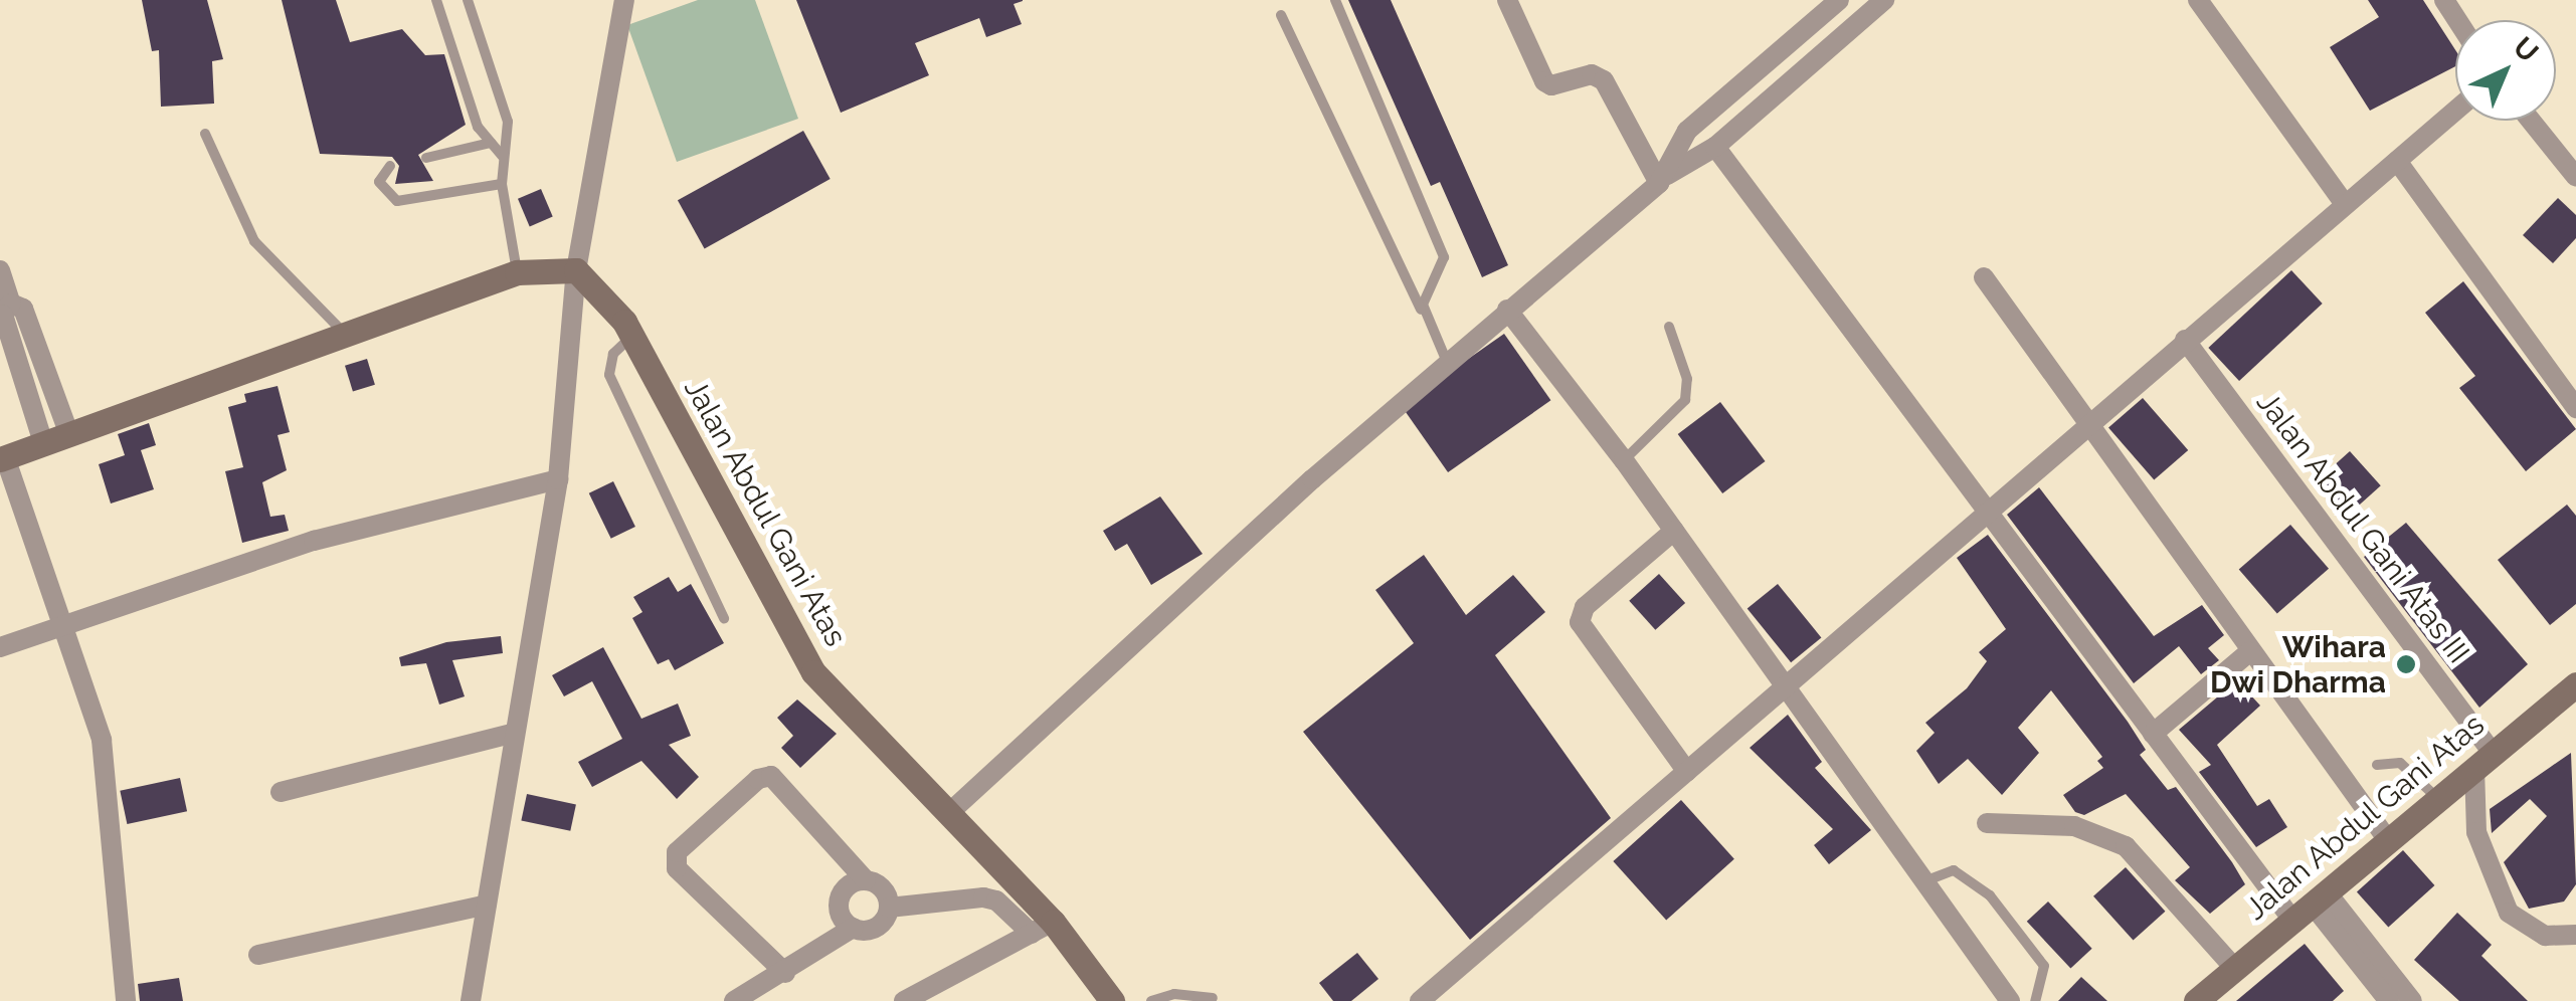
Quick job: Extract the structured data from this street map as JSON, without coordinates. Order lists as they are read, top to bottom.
{
  "streets": {
    "street": ["Jalan Abdul Gani Atas", "Jalan Abdul Gani Atas III"]
  },
  "crossings": [
    ["Jalan Abdul Gani Atas", "Jalan Abdul Gani Atas III"]
  ],
  "places": ["Wihara Dwi Dharma"],
  "north": "top right"
}
